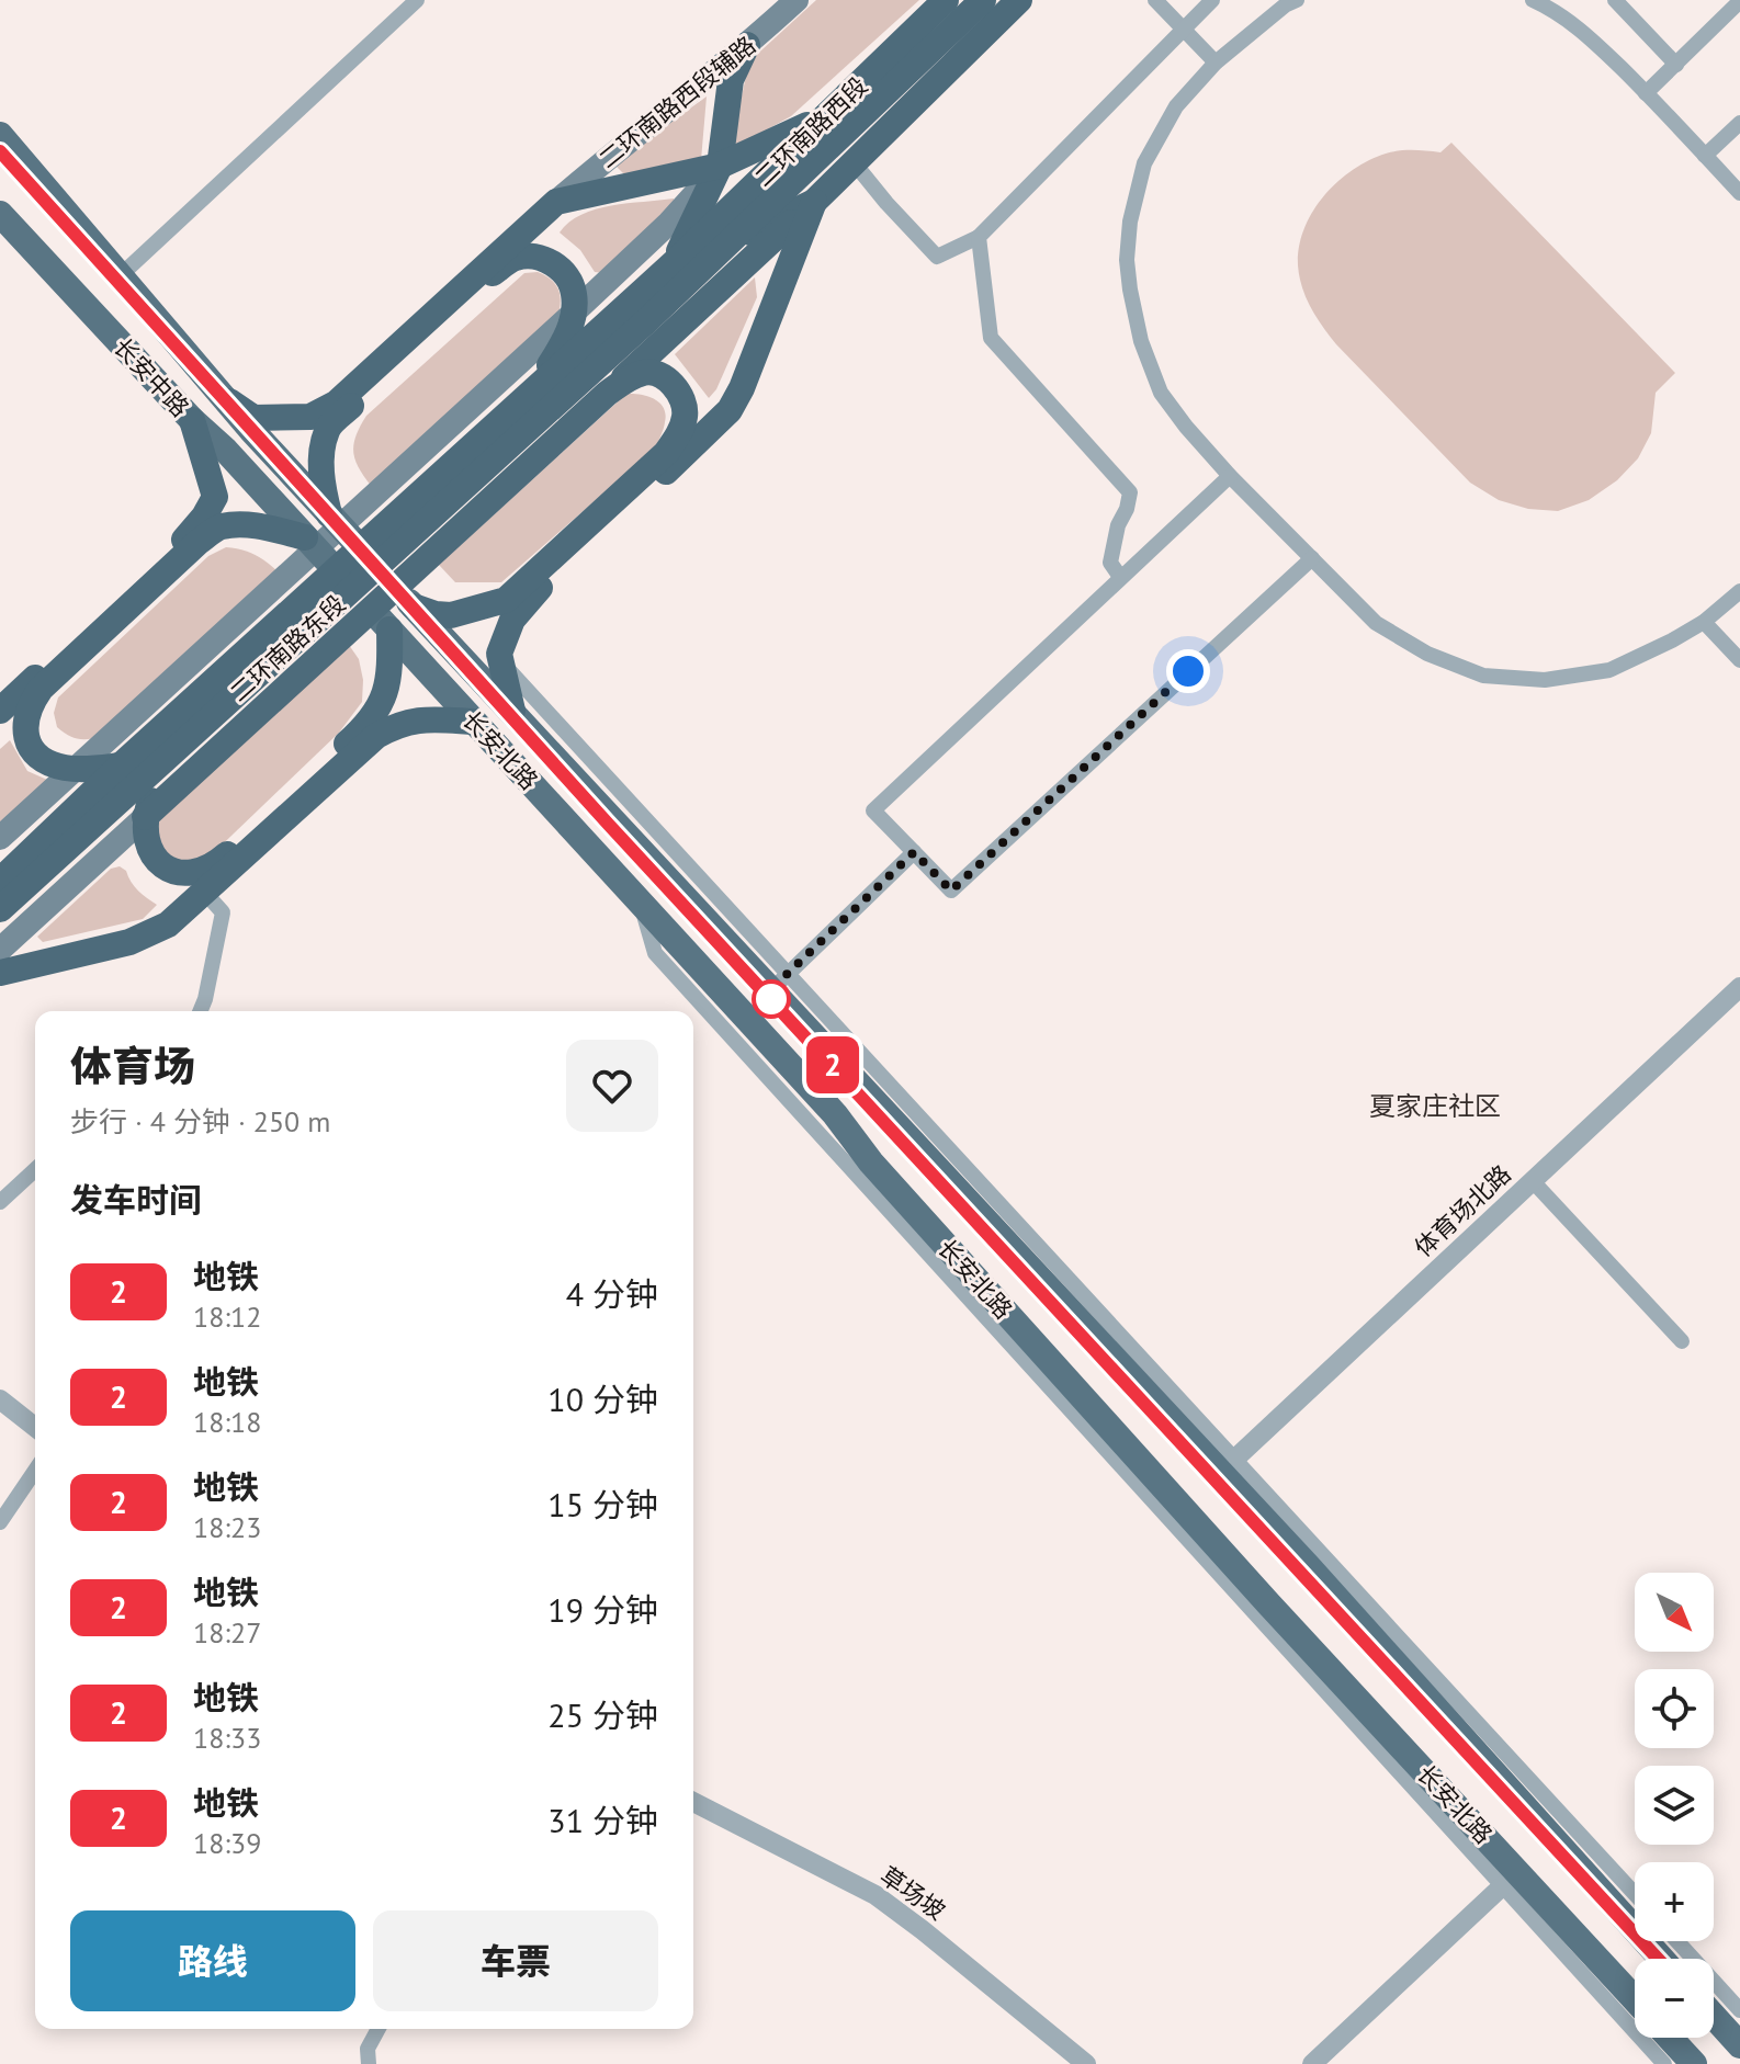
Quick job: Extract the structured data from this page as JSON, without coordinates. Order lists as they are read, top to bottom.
{
  "streets": {
    "highway": ["二环南路西段", "二环南路东段"],
    "main road": ["二环南路西段辅路", "长安中路", "长安北路"],
    "street": ["体育场北路", "草场坡"]
  },
  "crossings": [
    ["二环南路西段", "二环南路东段"],
    ["长安中路", "长安北路"],
    ["长安北路", "体育场北路"]
  ],
  "districts": ["夏家庄社区"],
  "lines": ["metro line 2"],
  "north": "bottom right",
  "page": {
    "on_map": "2",
    "heading": [
      ["体育场", "步行 · 4 分钟 · 250 m"],
      "发车时间"
    ],
    "list": [
      {
        "mark": "2",
        "name": "地铁",
        "note": "18:12",
        "value": "4 分钟"
      },
      {
        "mark": "2",
        "name": "地铁",
        "note": "18:18",
        "value": "10 分钟"
      },
      {
        "mark": "2",
        "name": "地铁",
        "note": "18:23",
        "value": "15 分钟"
      },
      {
        "mark": "2",
        "name": "地铁",
        "note": "18:27",
        "value": "19 分钟"
      },
      {
        "mark": "2",
        "name": "地铁",
        "note": "18:33",
        "value": "25 分钟"
      },
      {
        "mark": "2",
        "name": "地铁",
        "note": "18:39",
        "value": "31 分钟"
      }
    ],
    "map_buttons": ["+", "−"],
    "buttons": ["路线", "车票"]
  }
}
